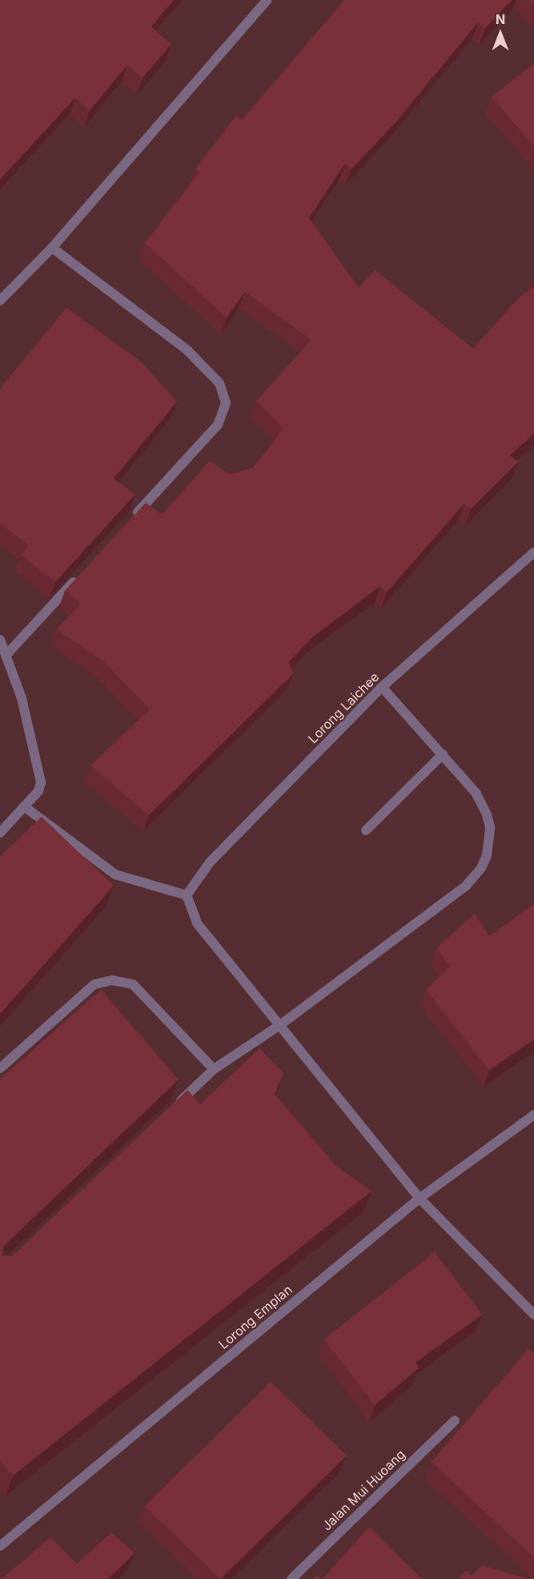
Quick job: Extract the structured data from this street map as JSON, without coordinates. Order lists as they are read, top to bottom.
{
  "streets": {
    "street": ["Lorong Laichee", "Lorong Emplan", "Jalan Mui Huoang"]
  },
  "north": "top"
}
